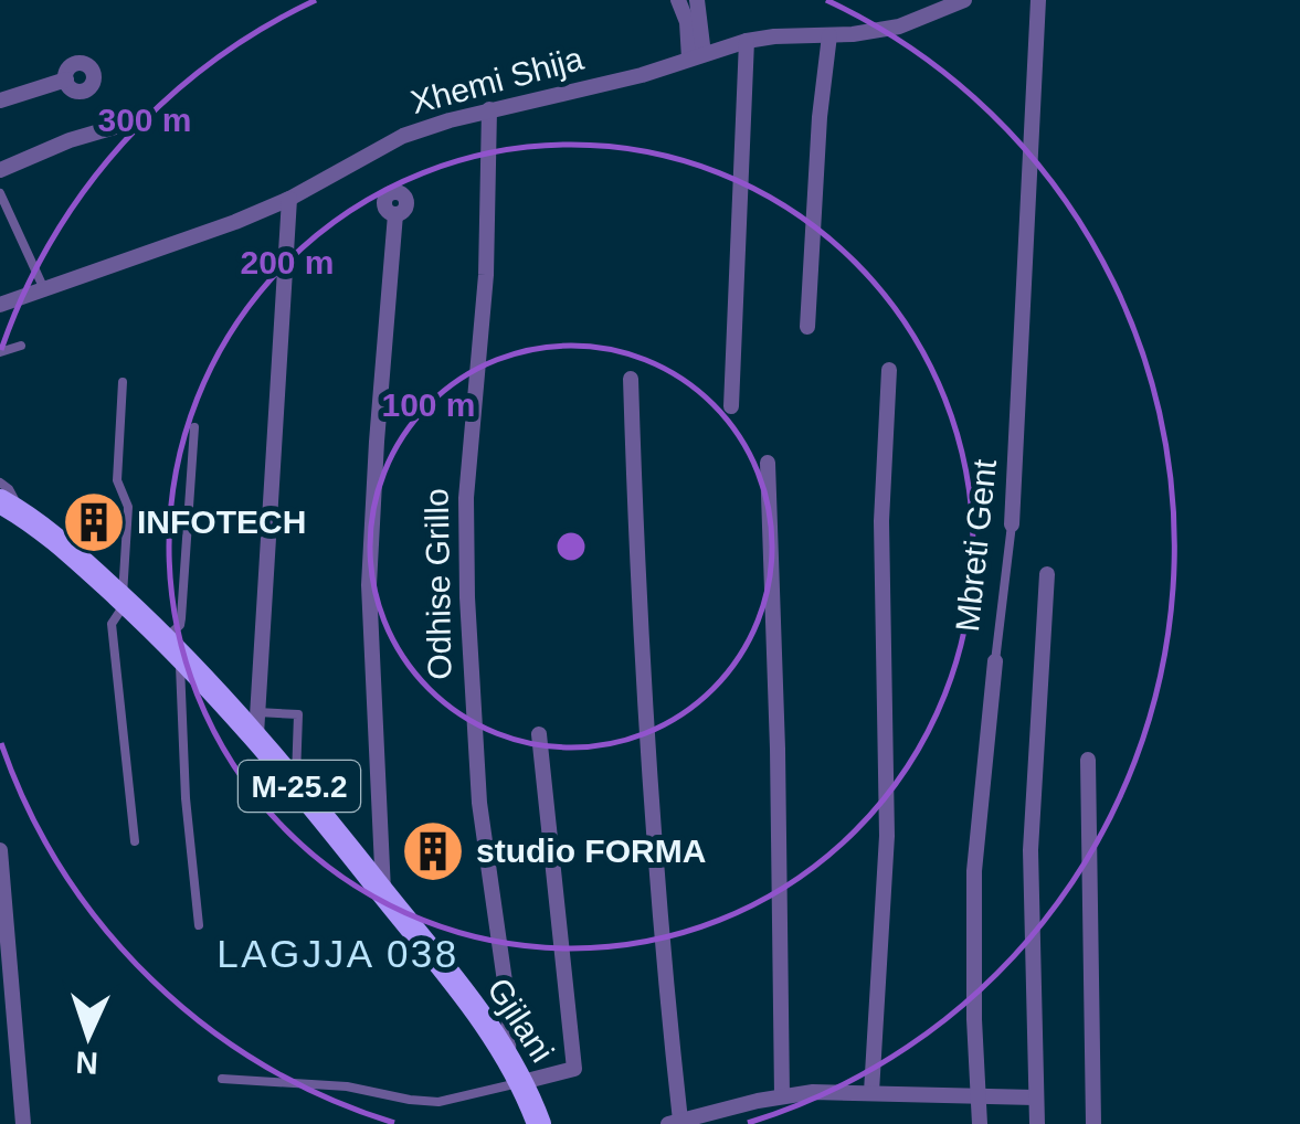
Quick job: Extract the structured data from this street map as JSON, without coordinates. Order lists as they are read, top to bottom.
{
  "streets": {
    "main road": ["M-25.2", "Gjilani"],
    "street": ["Xhemi Shija", "Mbreti Gent", "Odhise Grillo"]
  },
  "crossings": [
    ["Xhemi Shija", "Odhise Grillo"],
    ["Odhise Grillo", "Gjilani"]
  ],
  "districts": ["LAGJJA 038"],
  "places": {
    "building": ["INFOTECH", "studio FORMA"]
  },
  "north": "bottom",
  "rings": ["300 m", "200 m", "100 m"]
}
